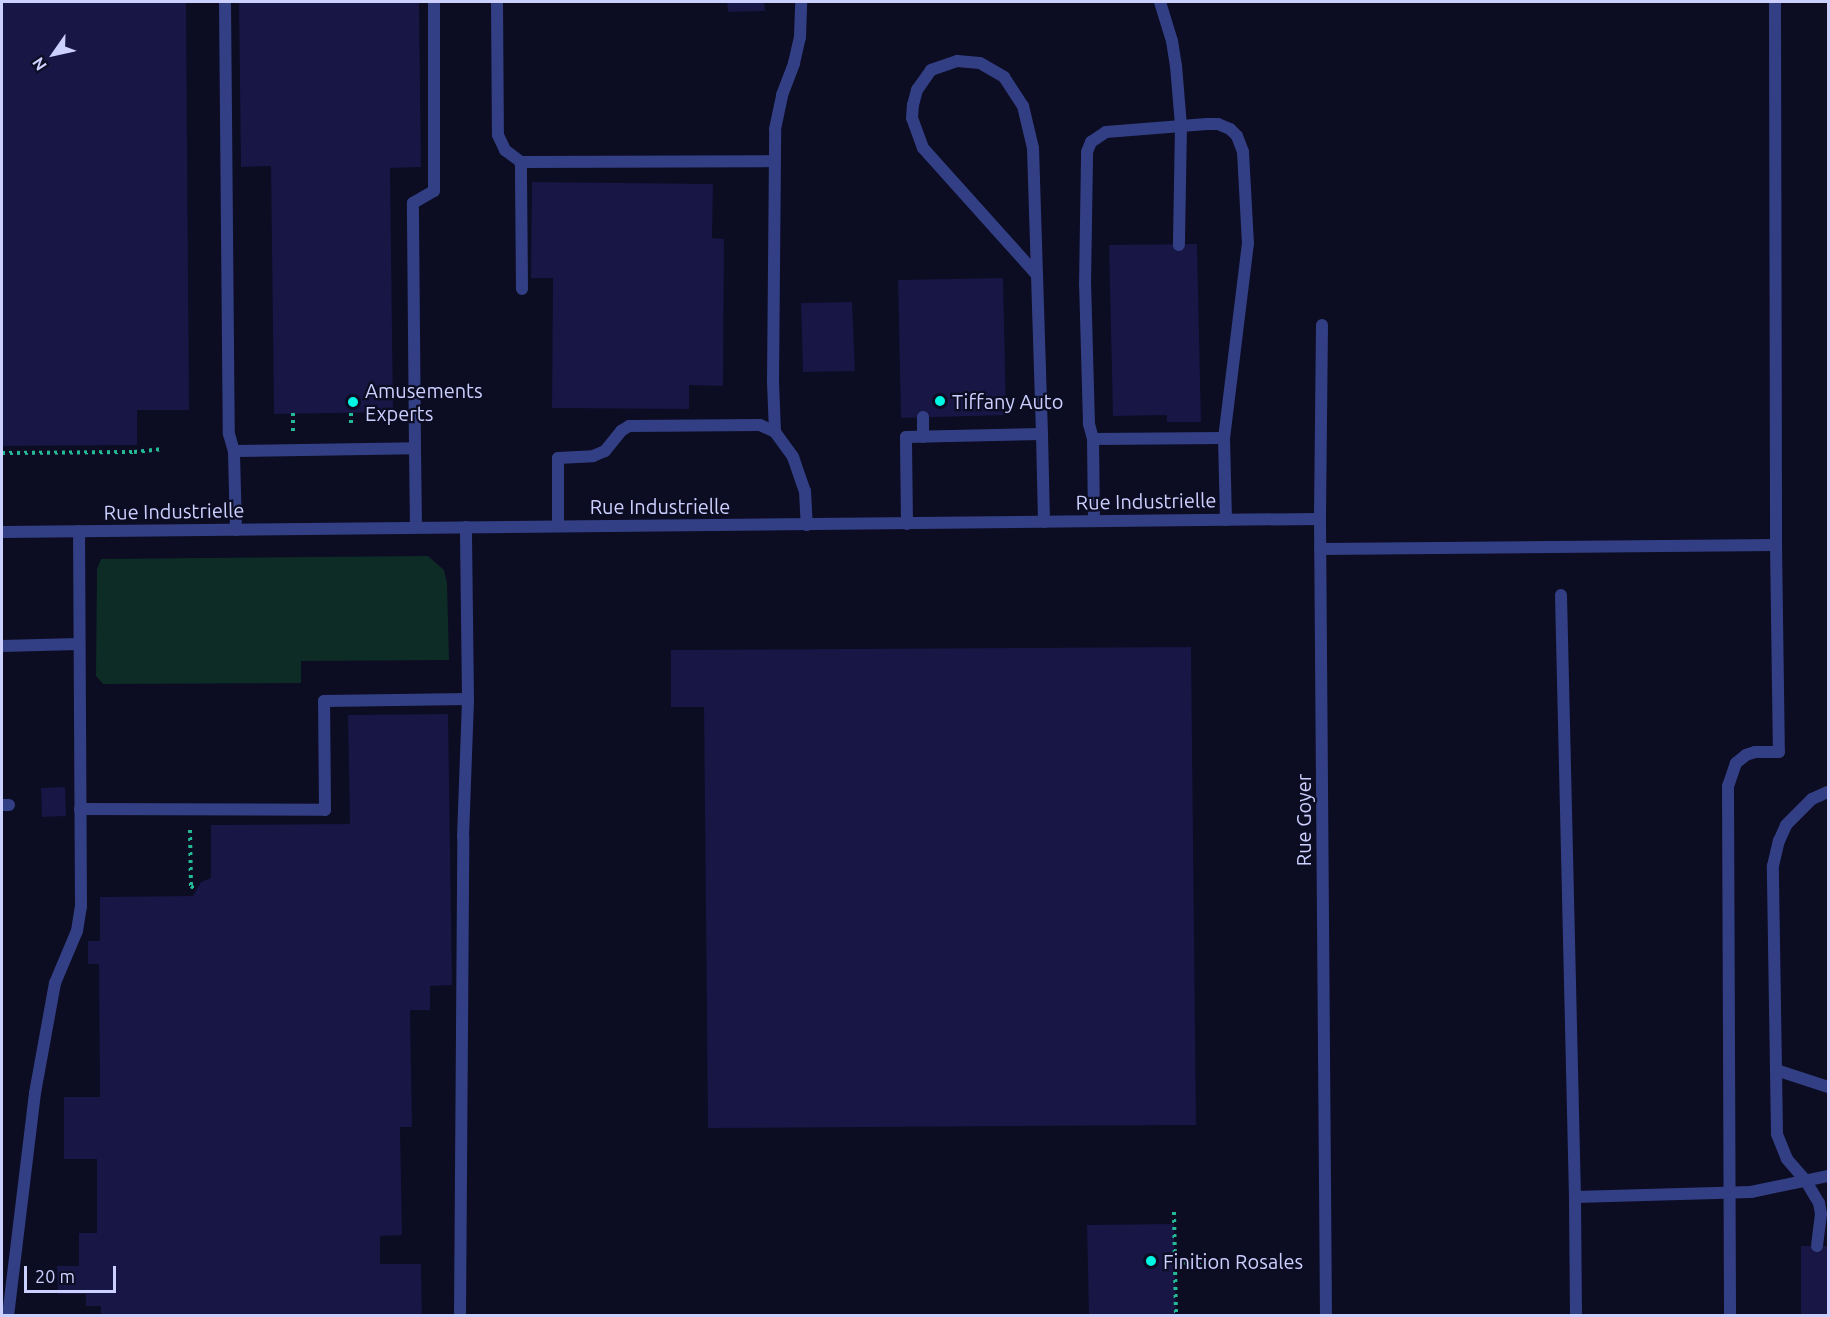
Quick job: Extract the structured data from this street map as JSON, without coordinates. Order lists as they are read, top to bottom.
{
  "streets": {
    "street": ["Rue Industrielle", "Rue Goyer"]
  },
  "crossings": [
    ["Rue Industrielle", "Rue Goyer"]
  ],
  "places": ["Tiffany Auto", "Amusements Experts", "Finition Rosales"],
  "scale_bar": "20 m",
  "north": "bottom left"
}
